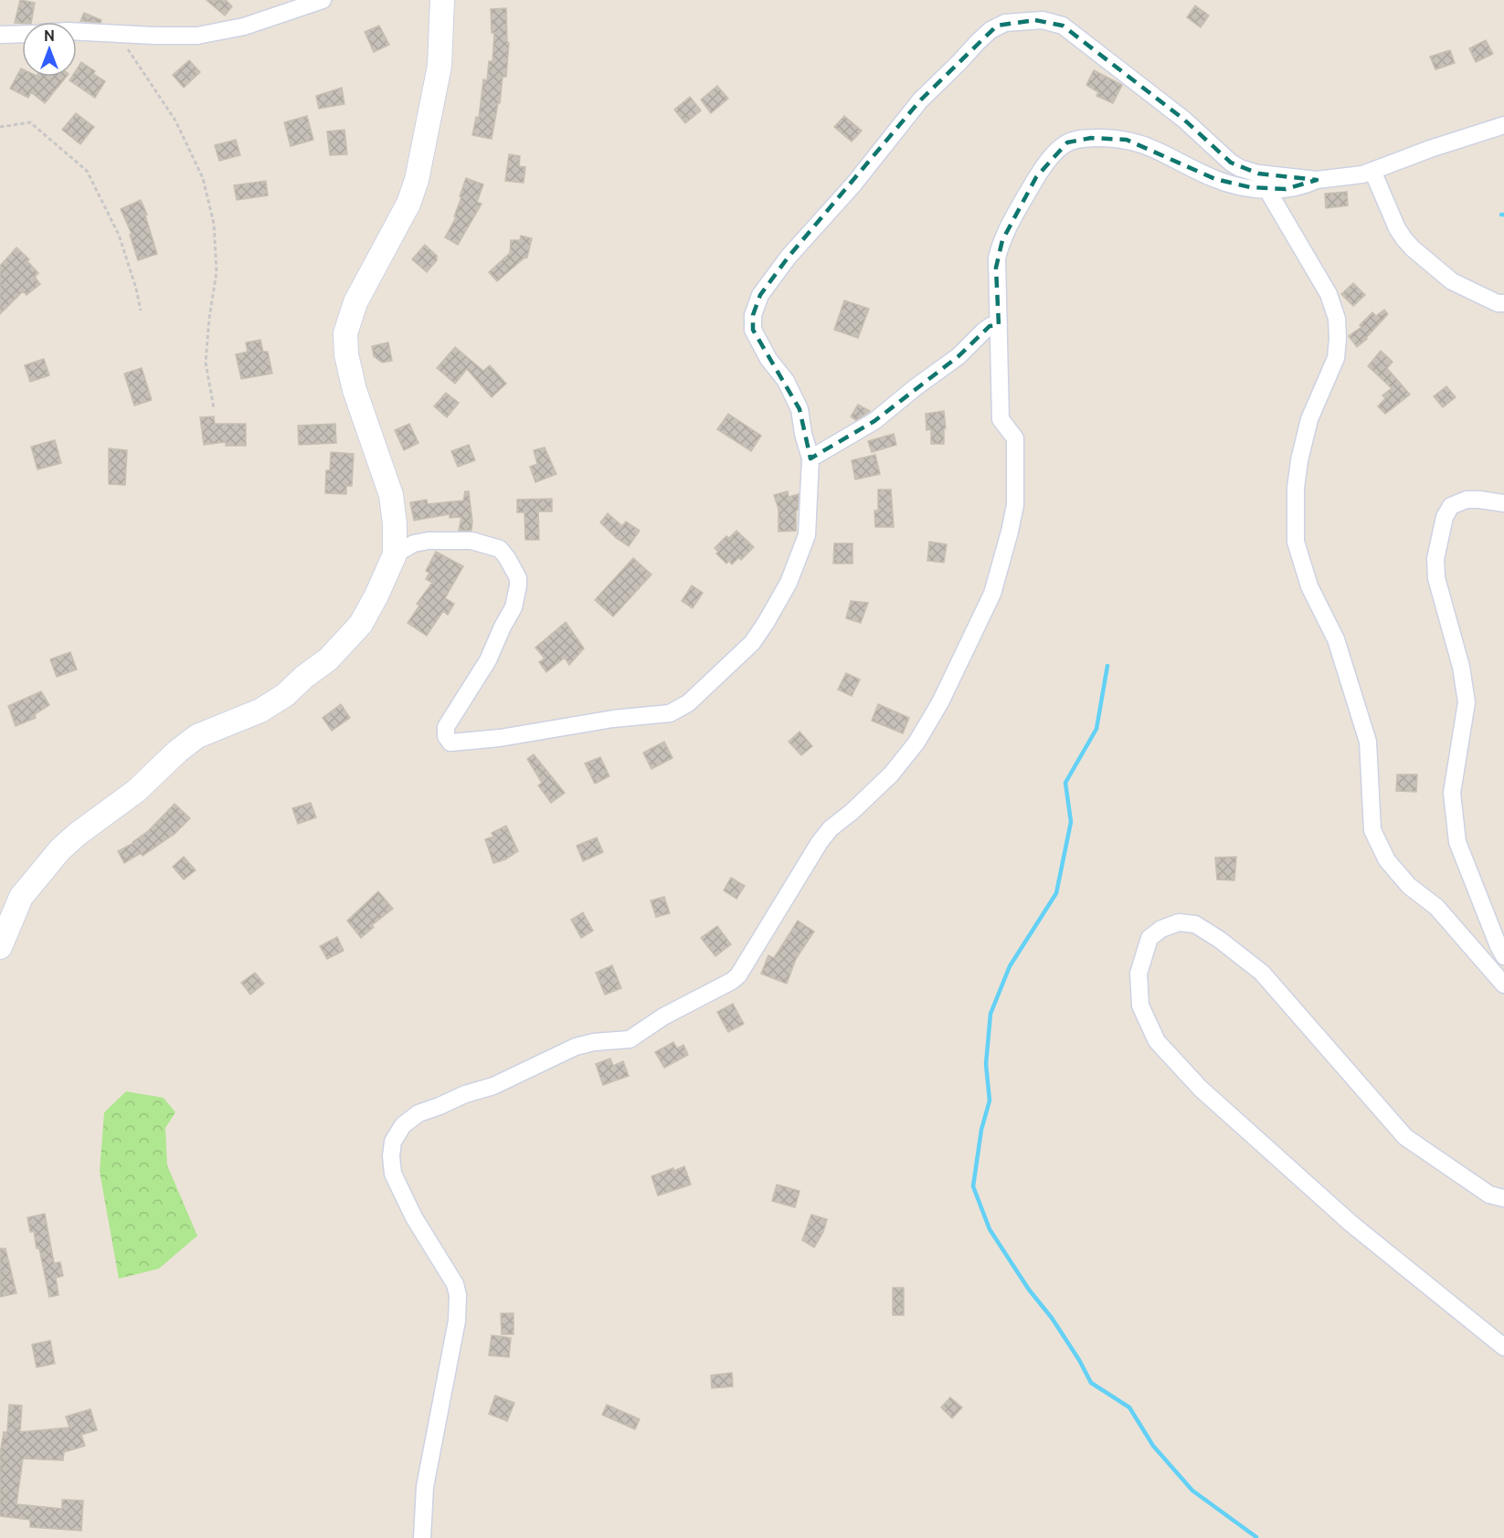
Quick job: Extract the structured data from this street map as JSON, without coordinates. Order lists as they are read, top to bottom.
{
  "north": "top"
}
